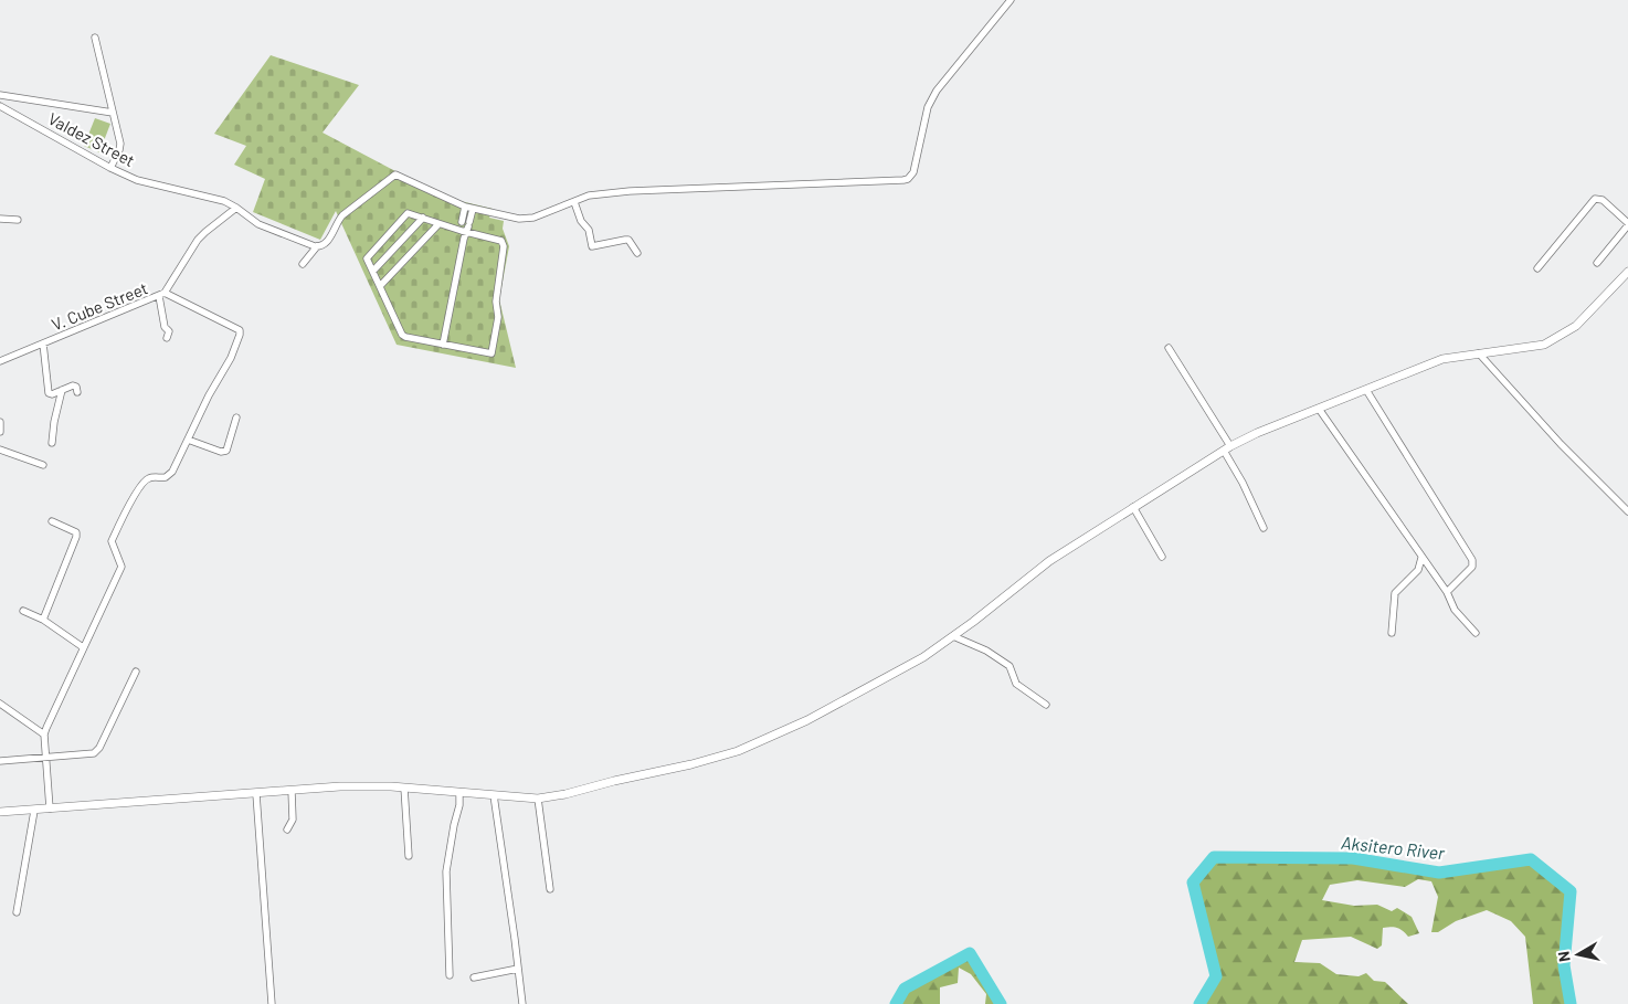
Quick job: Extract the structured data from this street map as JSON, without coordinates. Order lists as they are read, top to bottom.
{
  "streets": {
    "street": ["Valdez Street", "V. Cube Street"]
  },
  "crossings": [
    ["Valdez Street", "V. Cube Street"]
  ],
  "water": ["Aksitero River"],
  "north": "left"
}
